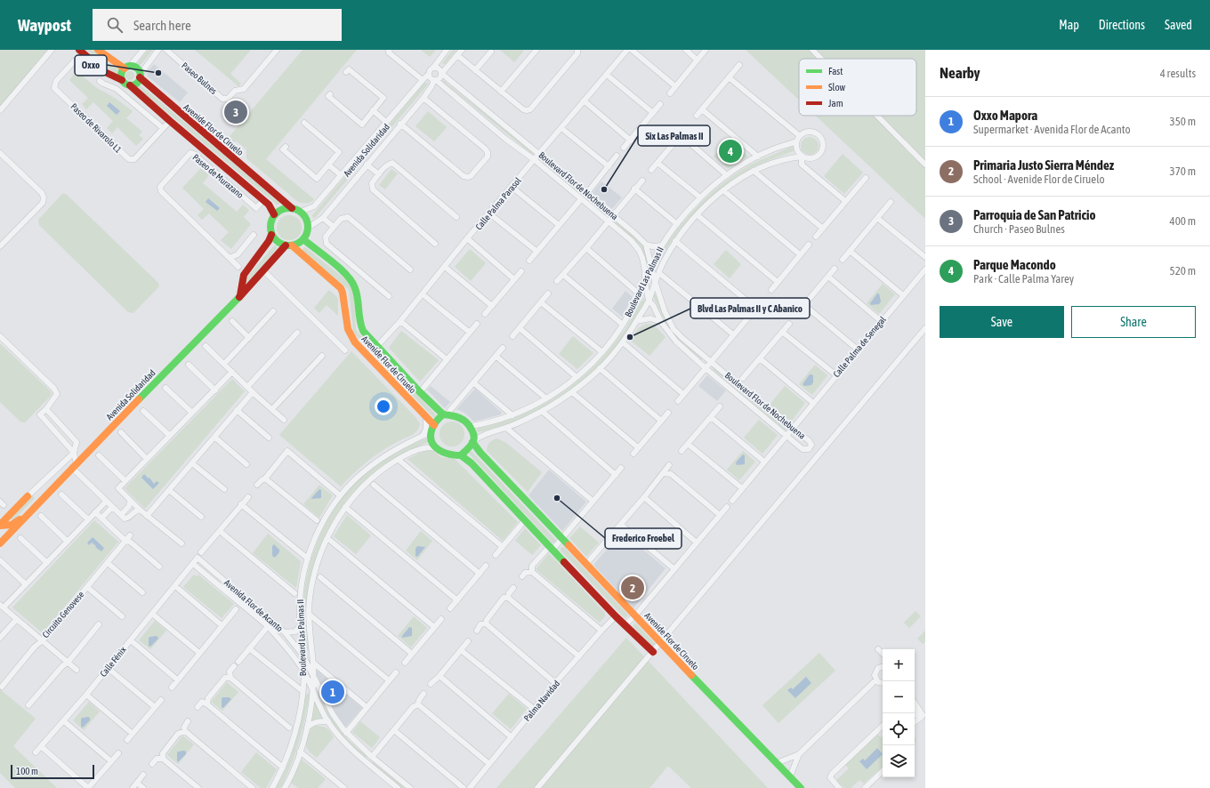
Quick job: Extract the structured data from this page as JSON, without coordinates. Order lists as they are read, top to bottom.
{
  "streets": {
    "main road": ["Avenide Flor de Ciruelo", "Avenida Solidaridad"],
    "street": [
      "Paseo Bulnes",
      "Paseo de Rivarolo L1",
      "Paseo de Murazano",
      "Boulevard Flor de Nochebuena",
      "Calle Palma Parasol",
      "Boulevard Las Palmas II",
      "Calle Palma de Senegal",
      "Avenida Flor de Acanto",
      "Circuito Genovese",
      "Calle Fénix",
      "Palma Navidad"
    ]
  },
  "crossings": [
    ["Avenide Flor de Ciruelo", "Avenida Solidaridad"],
    ["Avenide Flor de Ciruelo", "Calle Palma Parasol"],
    ["Avenide Flor de Ciruelo", "Boulevard Las Palmas II"],
    ["Avenida Solidaridad", "Boulevard Flor de Nochebuena"],
    ["Boulevard Flor de Nochebuena", "Calle Palma Parasol"],
    ["Boulevard Flor de Nochebuena", "Boulevard Las Palmas II"],
    ["Boulevard Flor de Nochebuena", "Calle Palma de Senegal"],
    ["Boulevard Las Palmas II", "Avenida Flor de Acanto"],
    ["Avenida Flor de Acanto", "Calle Fénix"]
  ],
  "places": [
    "Oxxo",
    "Six Las Palmas II",
    "Blvd Las Palmas II y C Abanico",
    "Frederico Froebel"
  ],
  "legend": ["Fast", "Slow", "Jam"],
  "scale_bar": "100 m",
  "page": {
    "header": "Waypost",
    "search": "Search here",
    "nav": ["Map", "Directions", "Saved"],
    "heading": ["Nearby", "4 results"],
    "list": [
      {
        "mark": "1",
        "name": "Oxxo Mapora",
        "note": "Supermarket · Avenida Flor de Acanto",
        "value": "350 m"
      },
      {
        "mark": "2",
        "name": "Primaria Justo Sierra Méndez",
        "note": "School · Avenide Flor de Ciruelo",
        "value": "370 m"
      },
      {
        "mark": "3",
        "name": "Parroquia de San Patricio",
        "note": "Church · Paseo Bulnes",
        "value": "400 m"
      },
      {
        "mark": "4",
        "name": "Parque Macondo",
        "note": "Park · Calle Palma Yarey",
        "value": "520 m"
      }
    ],
    "pins": [
      "3",
      "4",
      "2",
      "1"
    ],
    "buttons": ["Save", "Share"],
    "map_buttons": ["+", "−"],
    "scale": "100 m"
  }
}
